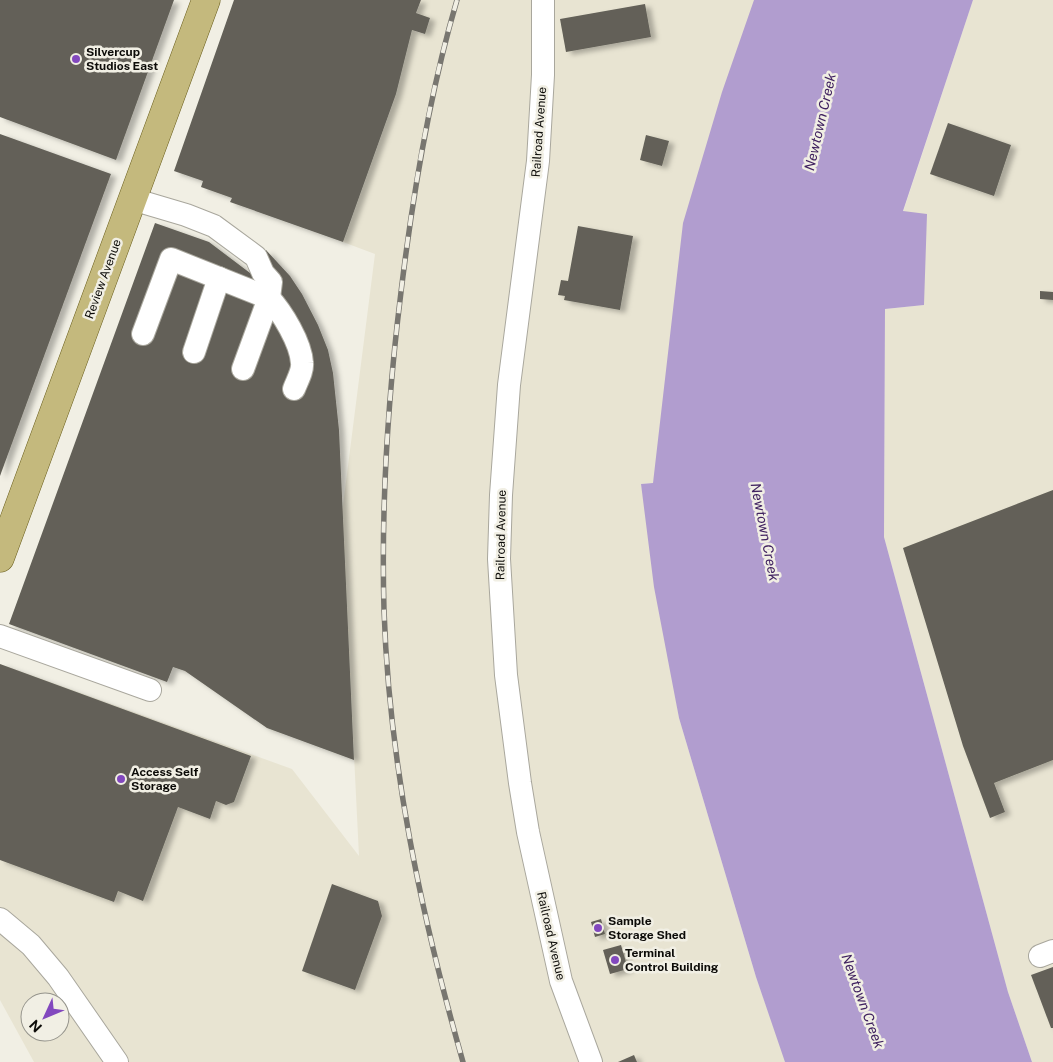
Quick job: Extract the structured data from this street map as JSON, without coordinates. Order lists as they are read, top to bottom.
{
  "streets": {
    "main road": ["Review Avenue"],
    "street": ["Railroad Avenue"]
  },
  "water": ["Newtown Creek"],
  "places": [
    "Silvercup Studios East",
    "Access Self Storage",
    "Sample Storage Shed",
    "Terminal Control Building"
  ],
  "north": "bottom left"
}
